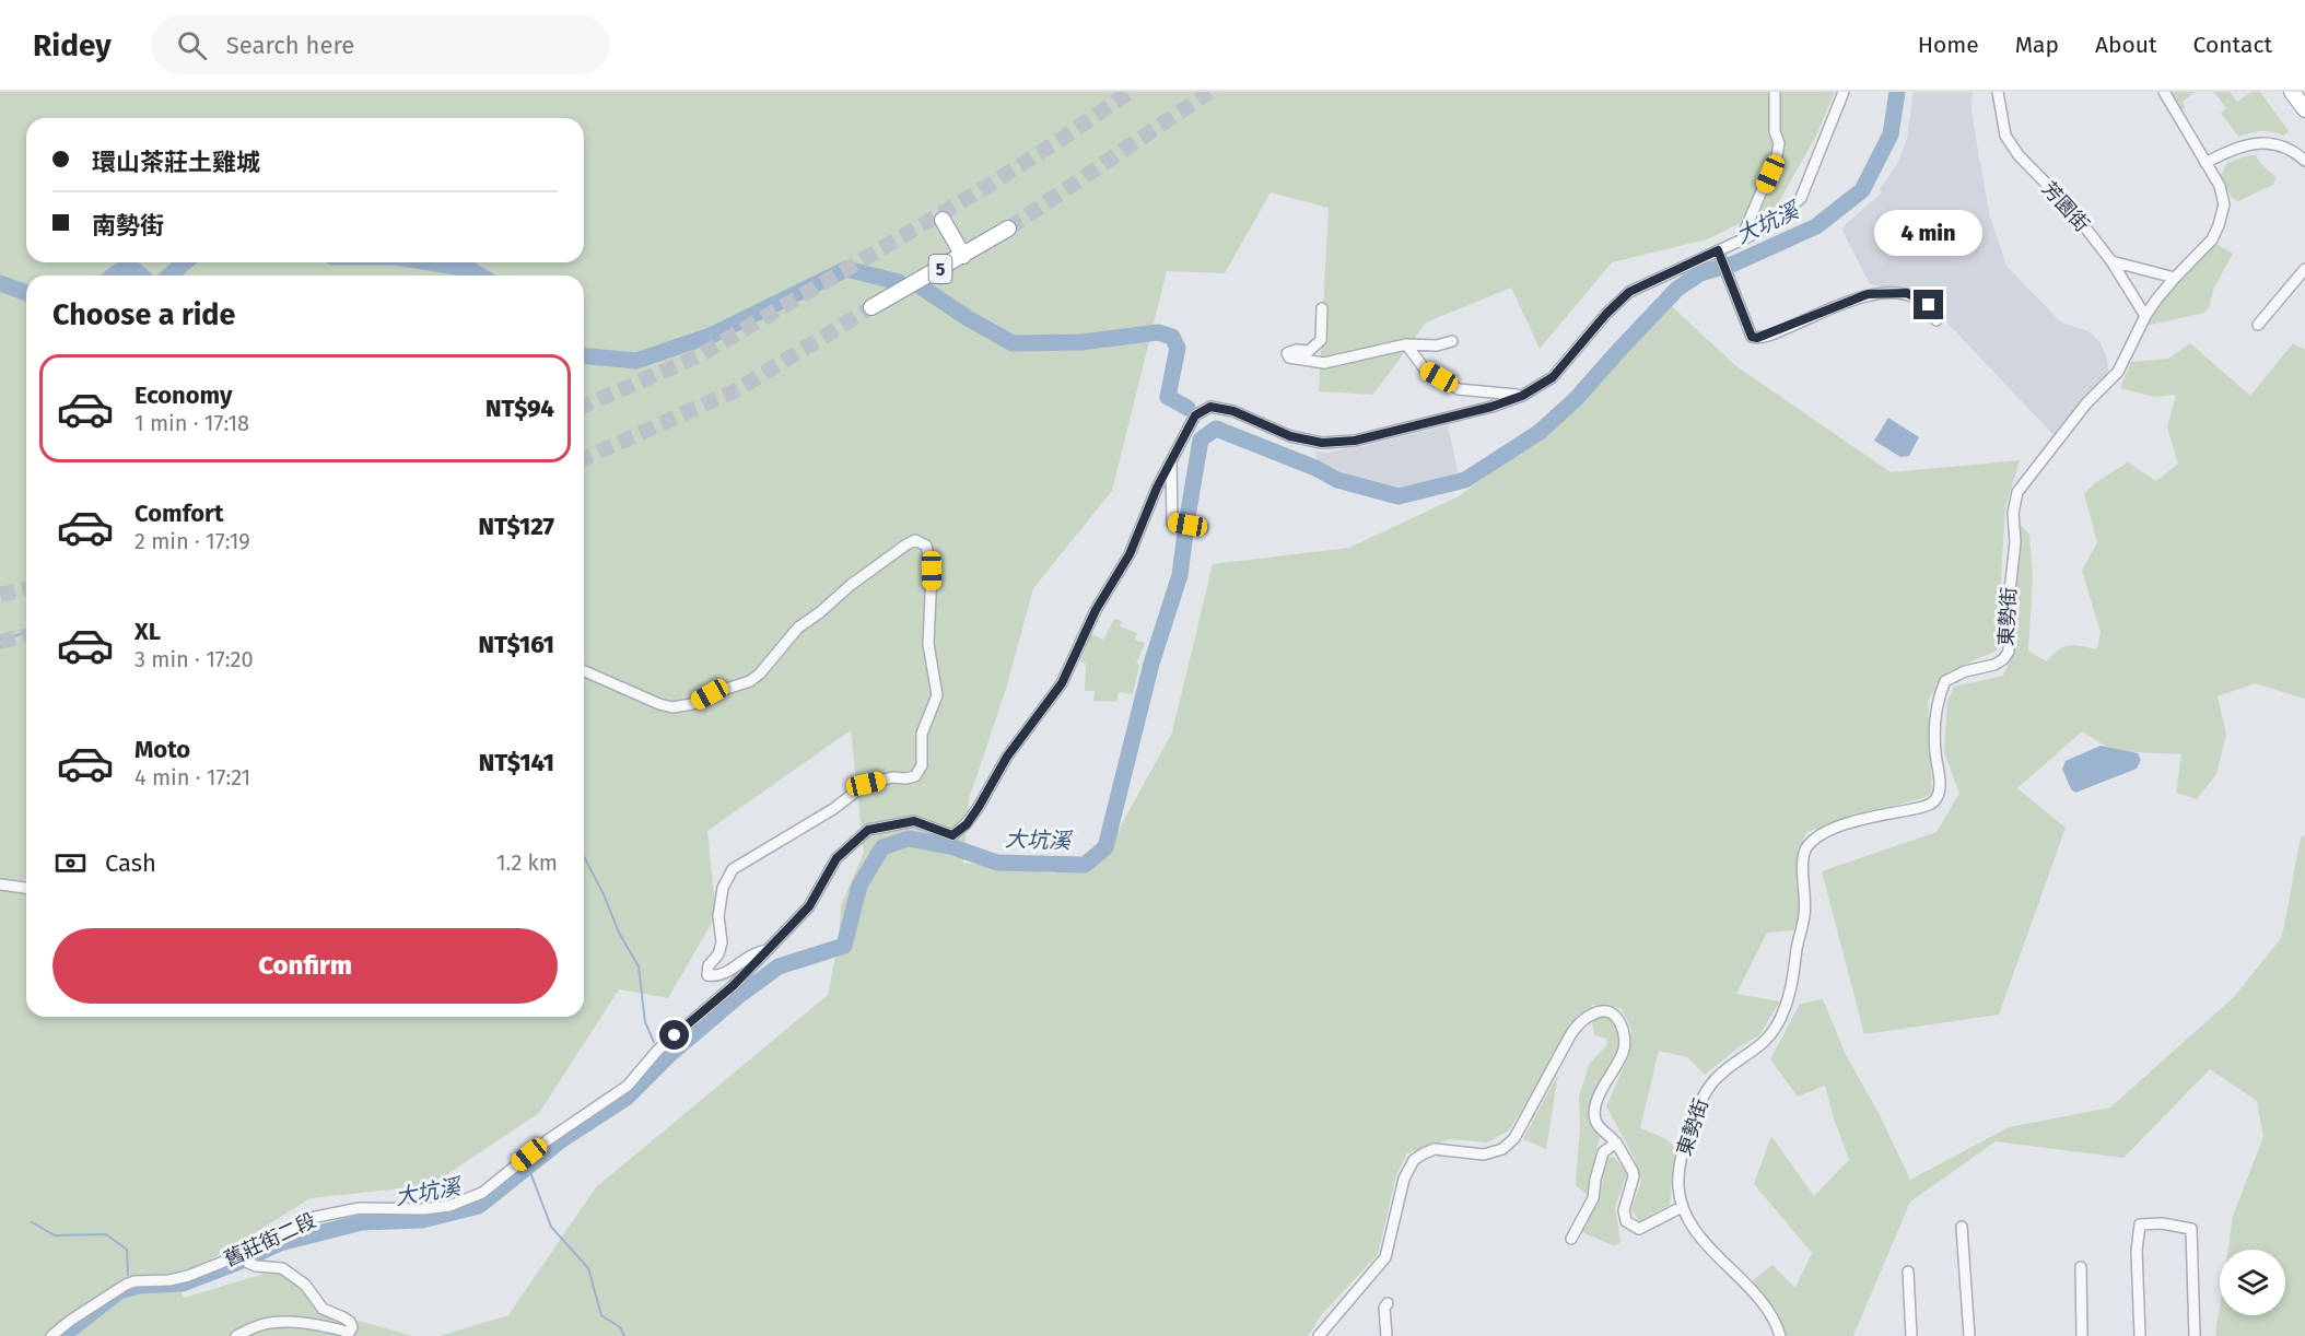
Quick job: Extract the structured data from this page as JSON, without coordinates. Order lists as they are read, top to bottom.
{
  "streets": {
    "highway": ["5"],
    "street": ["芳園街", "東勢街", "舊莊街二段"]
  },
  "crossings": [
    ["芳園街", "東勢街"]
  ],
  "water": ["大坑溪"],
  "page": {
    "header": "Ridey",
    "search": "Search here",
    "nav": [
      "Home",
      "Map",
      "About",
      "Contact"
    ],
    "banner": ["環山茶莊土雞城", "南勢街"],
    "bubble": "4 min",
    "heading": "Choose a ride",
    "list": [
      {
        "name": "Economy",
        "note": "1 min · 17:18",
        "value": "NT$94"
      },
      {
        "name": "Comfort",
        "note": "2 min · 17:19",
        "value": "NT$127"
      },
      {
        "name": "XL",
        "note": "3 min · 17:20",
        "value": "NT$161"
      },
      {
        "name": "Moto",
        "note": "4 min · 17:21",
        "value": "NT$141"
      }
    ],
    "pay": ["Cash", "1.2 km"],
    "buttons": "Confirm"
  }
}
